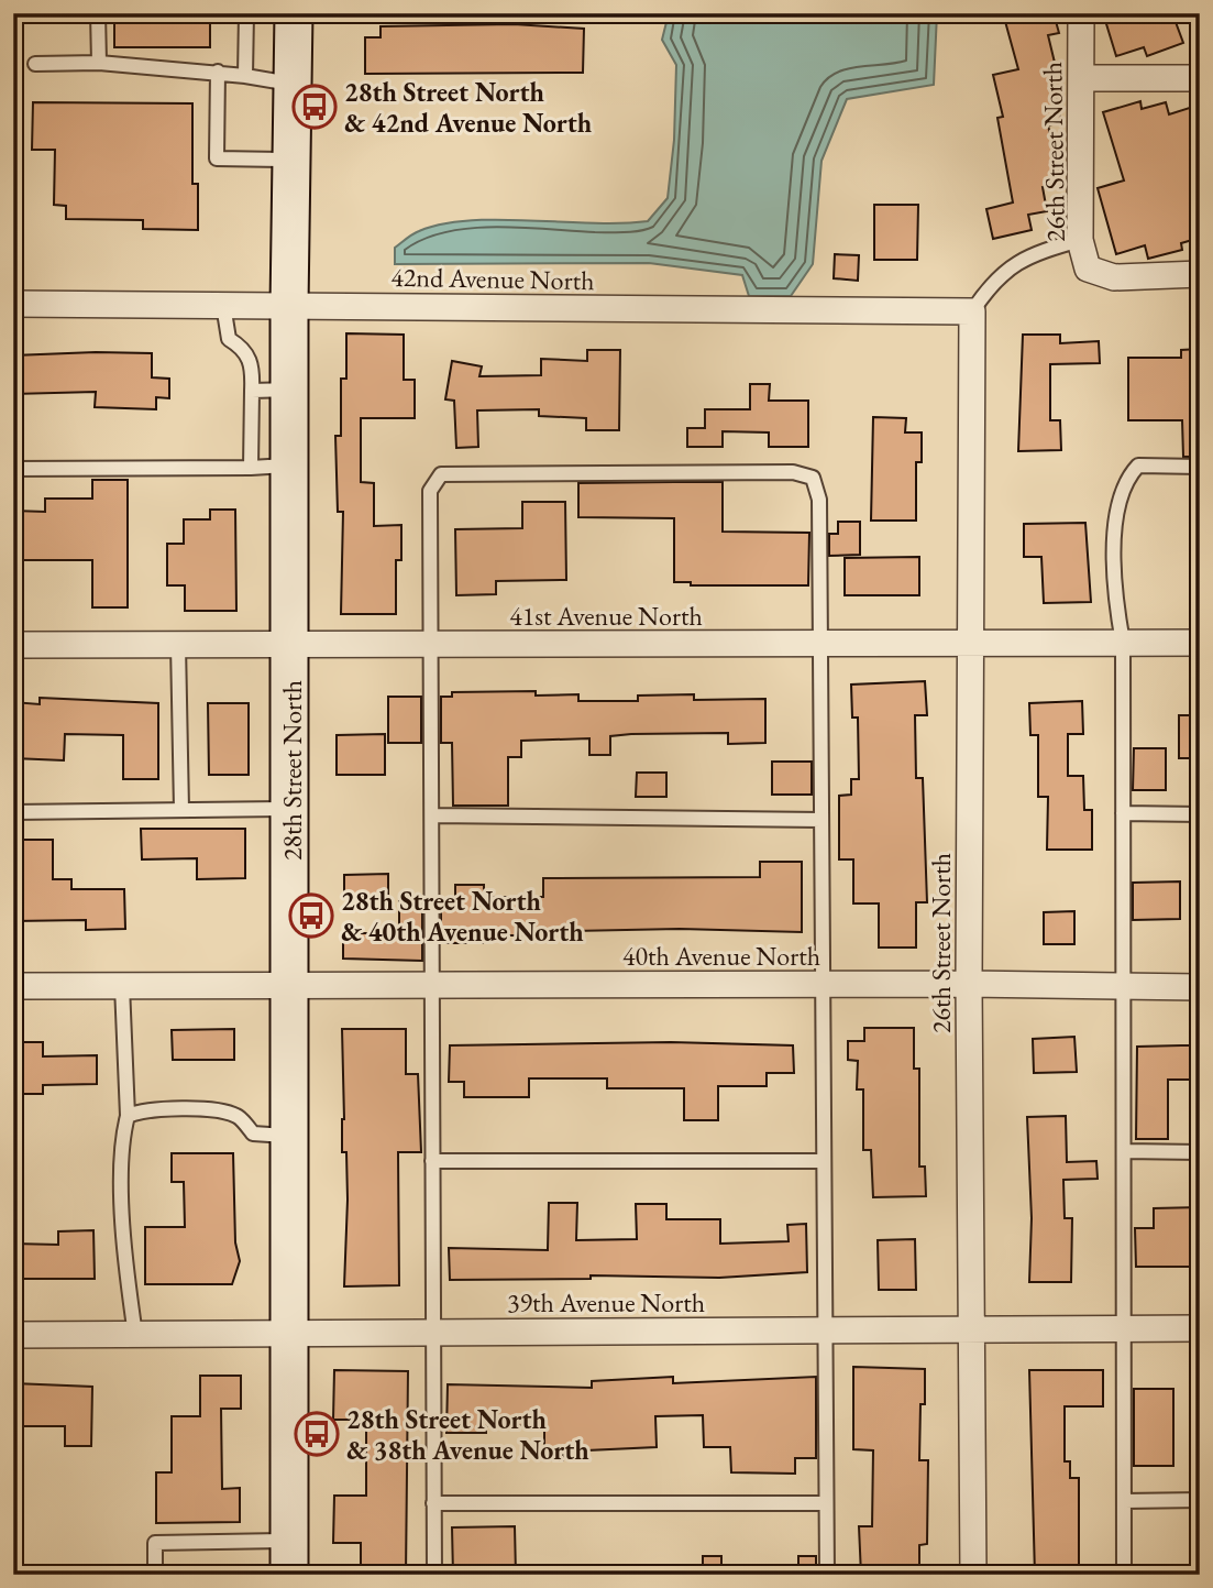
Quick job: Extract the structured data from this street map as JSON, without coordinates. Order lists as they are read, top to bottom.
{
  "streets": {
    "street": [
      "26th Street North",
      "42nd Avenue North",
      "41st Avenue North",
      "28th Street North",
      "40th Avenue North",
      "39th Avenue North"
    ]
  },
  "crossings": [
    ["26th Street North", "42nd Avenue North"],
    ["26th Street North", "41st Avenue North"],
    ["26th Street North", "40th Avenue North"],
    ["26th Street North", "39th Avenue North"],
    ["42nd Avenue North", "28th Street North"],
    ["41st Avenue North", "28th Street North"],
    ["28th Street North", "40th Avenue North"],
    ["28th Street North", "39th Avenue North"]
  ],
  "places": {
    "bus stop": ["28th Street North & 42nd Avenue North", "28th Street North & 40th Avenue North", "28th Street North & 38th Avenue North"]
  }
}
